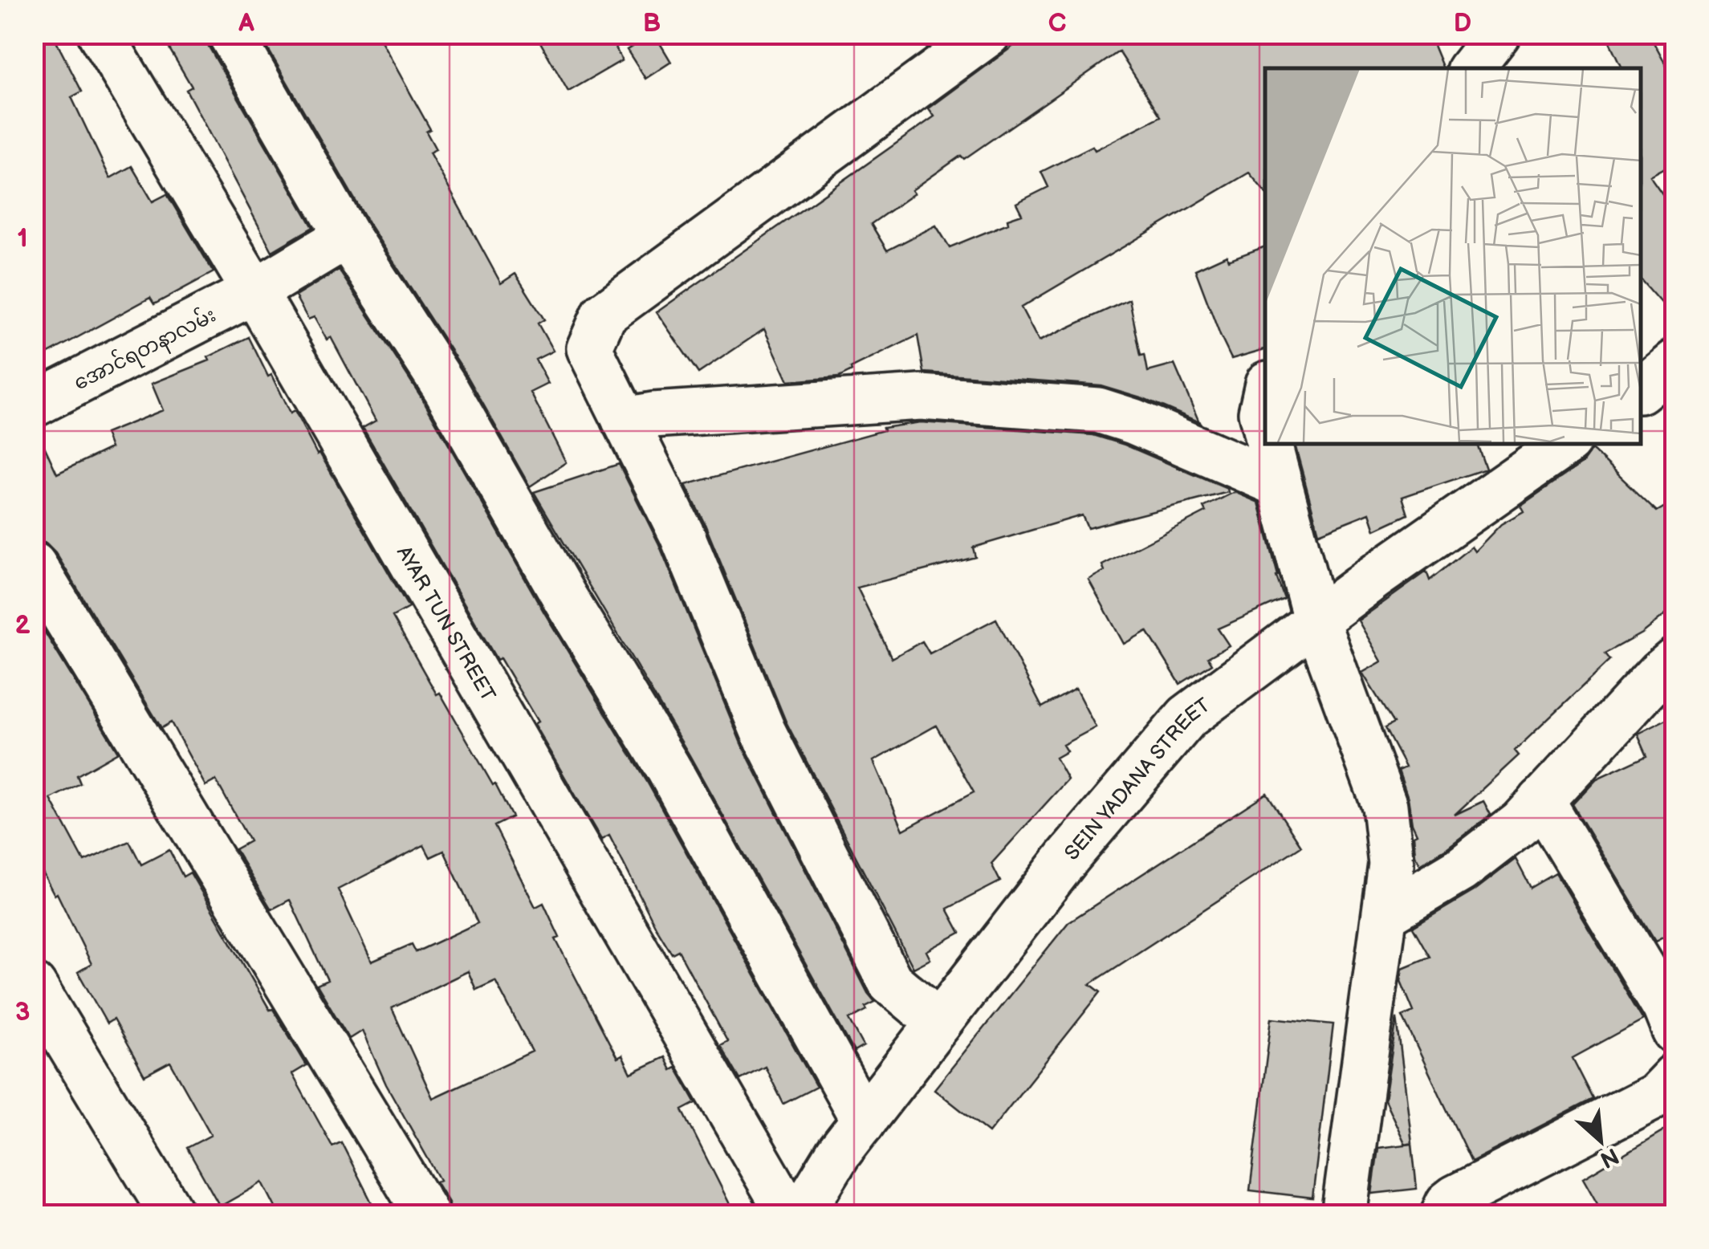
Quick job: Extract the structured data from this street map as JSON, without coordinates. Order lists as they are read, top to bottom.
{
  "streets": {
    "street": ["အောင်ရတနာလမ်း", "AYAR TUN STREET", "SEIN YADANA STREET"]
  },
  "crossings": [
    ["အောင်ရတနာလမ်း", "AYAR TUN STREET"]
  ],
  "north": "bottom right",
  "grid": {
    "columns": [
      "A",
      "B",
      "C",
      "D"
    ],
    "rows": ["1", "2", "3"]
  }
}
